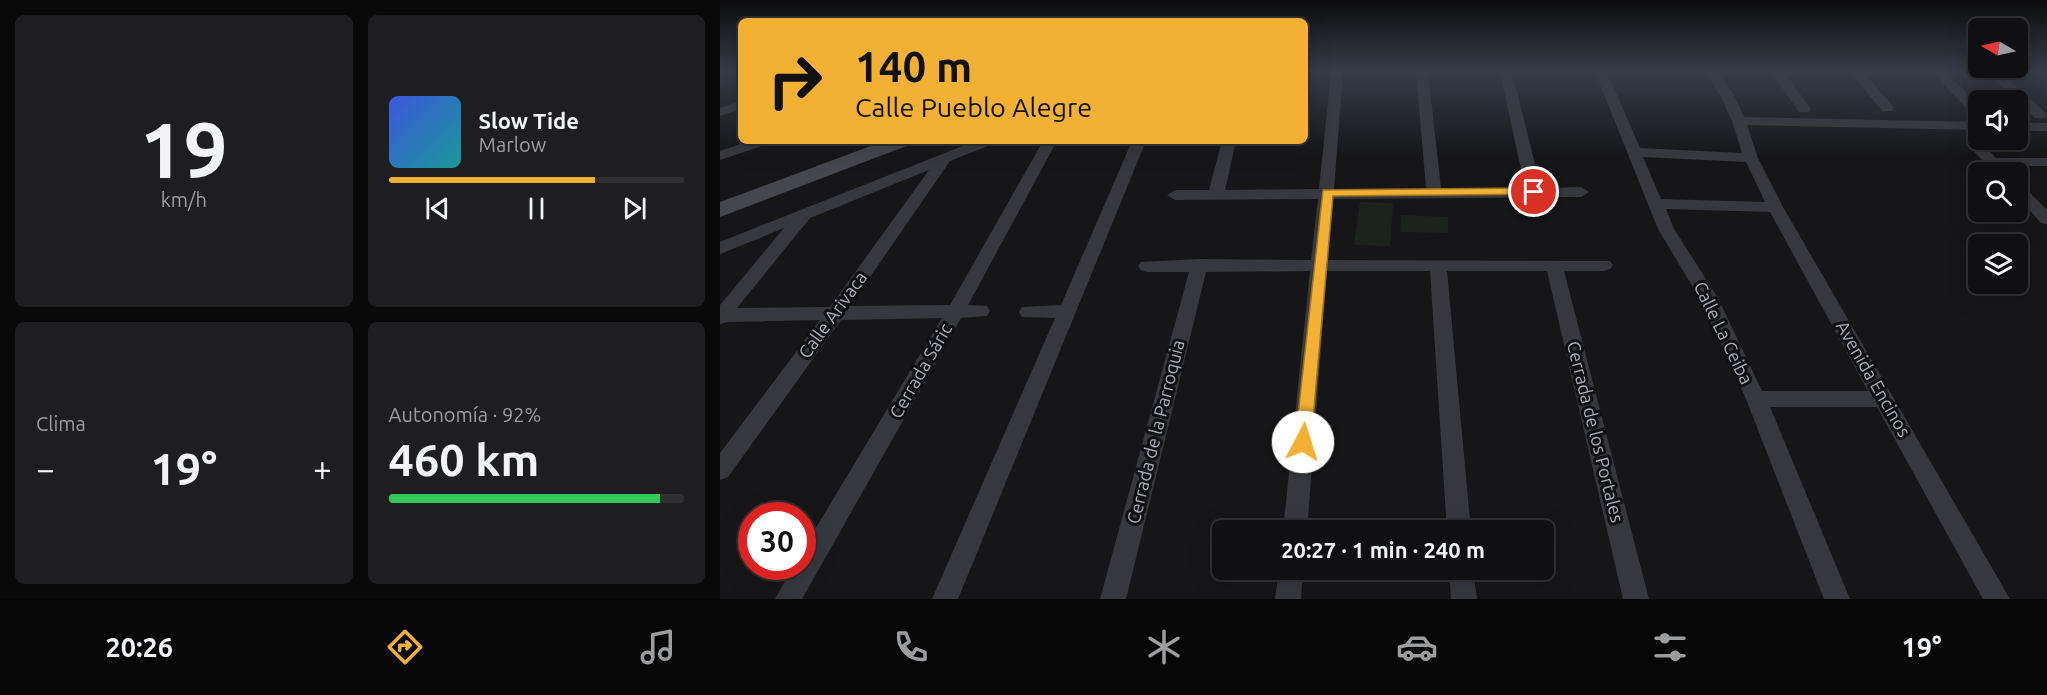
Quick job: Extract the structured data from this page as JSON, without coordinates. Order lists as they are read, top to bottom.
{
  "streets": {
    "street": [
      "Calle Arivaca",
      "Calle La Ceiba",
      "Cerrada Sáric",
      "Avenida Encinos",
      "Cerrada de la Parroquia",
      "Cerrada de los Portales"
    ]
  },
  "north": "left",
  "page": {
    "tile": [
      ["19", "km/h"],
      "Clima",
      ["Autonomía · 92%", "460 km"]
    ],
    "turn": ["140 m", "Calle Pueblo Alegre"],
    "song": ["Slow Tide", "Marlow"],
    "heat": ["−", "19°", "+"],
    "limit": "30",
    "trip": "20:27 · 1 min · 240 m",
    "tabs": ["20:26", "19°"]
  }
}
